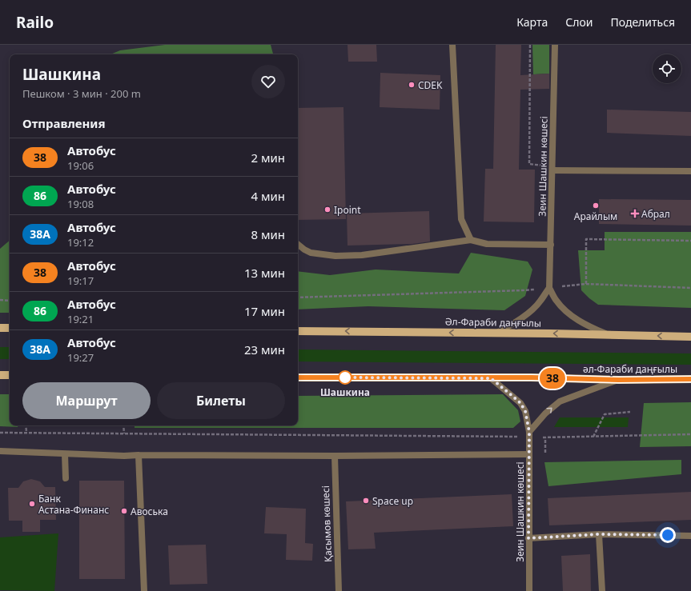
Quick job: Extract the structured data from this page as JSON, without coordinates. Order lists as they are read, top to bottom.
{
  "streets": {
    "main road": ["Әл-Фараби даңғылы", "әл-Фараби даңғылы"],
    "street": ["Зеин Шашкин көшесі", "Қасымов көшесі"]
  },
  "crossings": [
    ["Зеин Шашкин көшесі", "әл-Фараби даңғылы"]
  ],
  "places": {
    "other": [
      "CDEK",
      "Арайлым",
      "Ipoint",
      "Шашкина",
      "Space up",
      "Банк Астана-Финанс",
      "Авоська"
    ],
    "health": ["Абрал"]
  },
  "lines": ["bus line 38"],
  "page": {
    "header": "Railo",
    "nav": ["Карта", "Слои", "Поделиться"],
    "on_map": "38",
    "heading": [
      ["Шашкина", "Пешком · 3 мин · 200 m"],
      "Отправления"
    ],
    "list": [
      {
        "mark": "38",
        "name": "Автобус",
        "note": "19:06",
        "value": "2 мин"
      },
      {
        "mark": "86",
        "name": "Автобус",
        "note": "19:08",
        "value": "4 мин"
      },
      {
        "mark": "38А",
        "name": "Автобус",
        "note": "19:12",
        "value": "8 мин"
      },
      {
        "mark": "38",
        "name": "Автобус",
        "note": "19:17",
        "value": "13 мин"
      },
      {
        "mark": "86",
        "name": "Автобус",
        "note": "19:21",
        "value": "17 мин"
      },
      {
        "mark": "38А",
        "name": "Автобус",
        "note": "19:27",
        "value": "23 мин"
      }
    ],
    "buttons": ["Маршрут", "Билеты"]
  }
}
